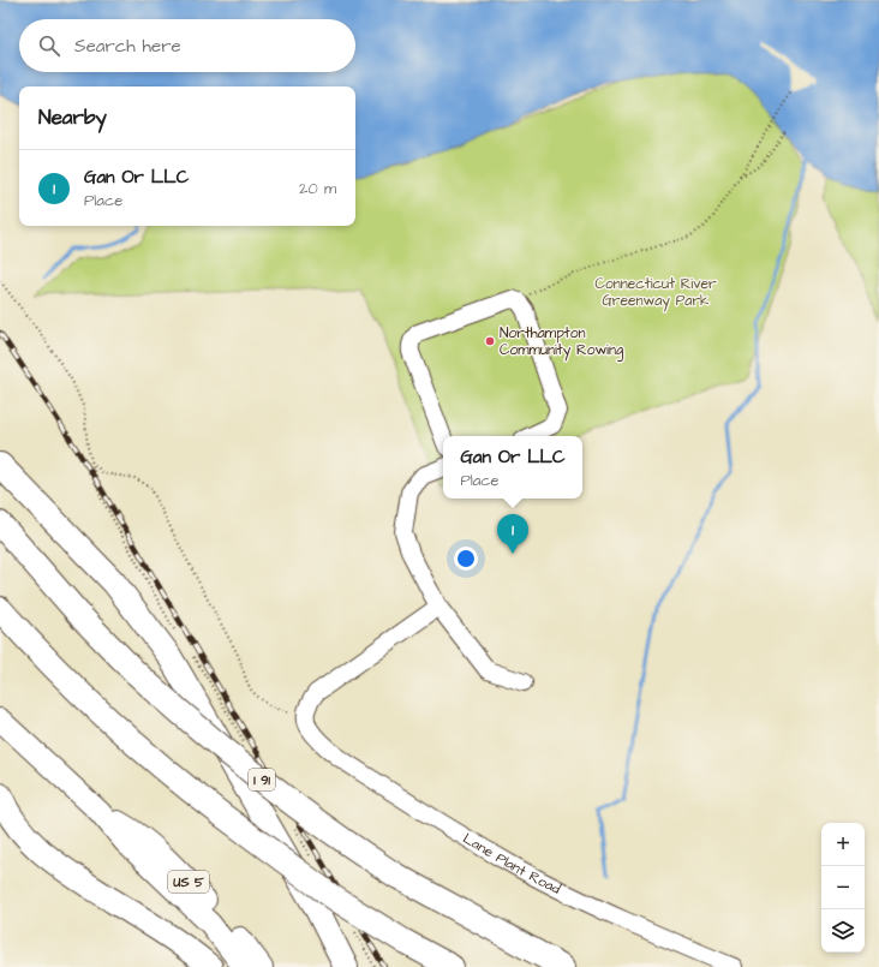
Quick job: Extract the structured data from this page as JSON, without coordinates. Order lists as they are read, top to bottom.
{
  "streets": {
    "highway": ["I 91"],
    "main road": ["US 5"],
    "street": ["Lane Plant Road"]
  },
  "parks": ["Connecticut River Greenway Park"],
  "places": ["Northampton Community Rowing"],
  "page": {
    "search": "Search here",
    "heading": "Nearby",
    "list": [
      {
        "mark": "1",
        "name": "Gan Or LLC",
        "note": "Place",
        "value": "20 m"
      }
    ],
    "popup": ["Gan Or LLC", "Place"],
    "pins": "1",
    "map_buttons": ["+", "−"]
  }
}
